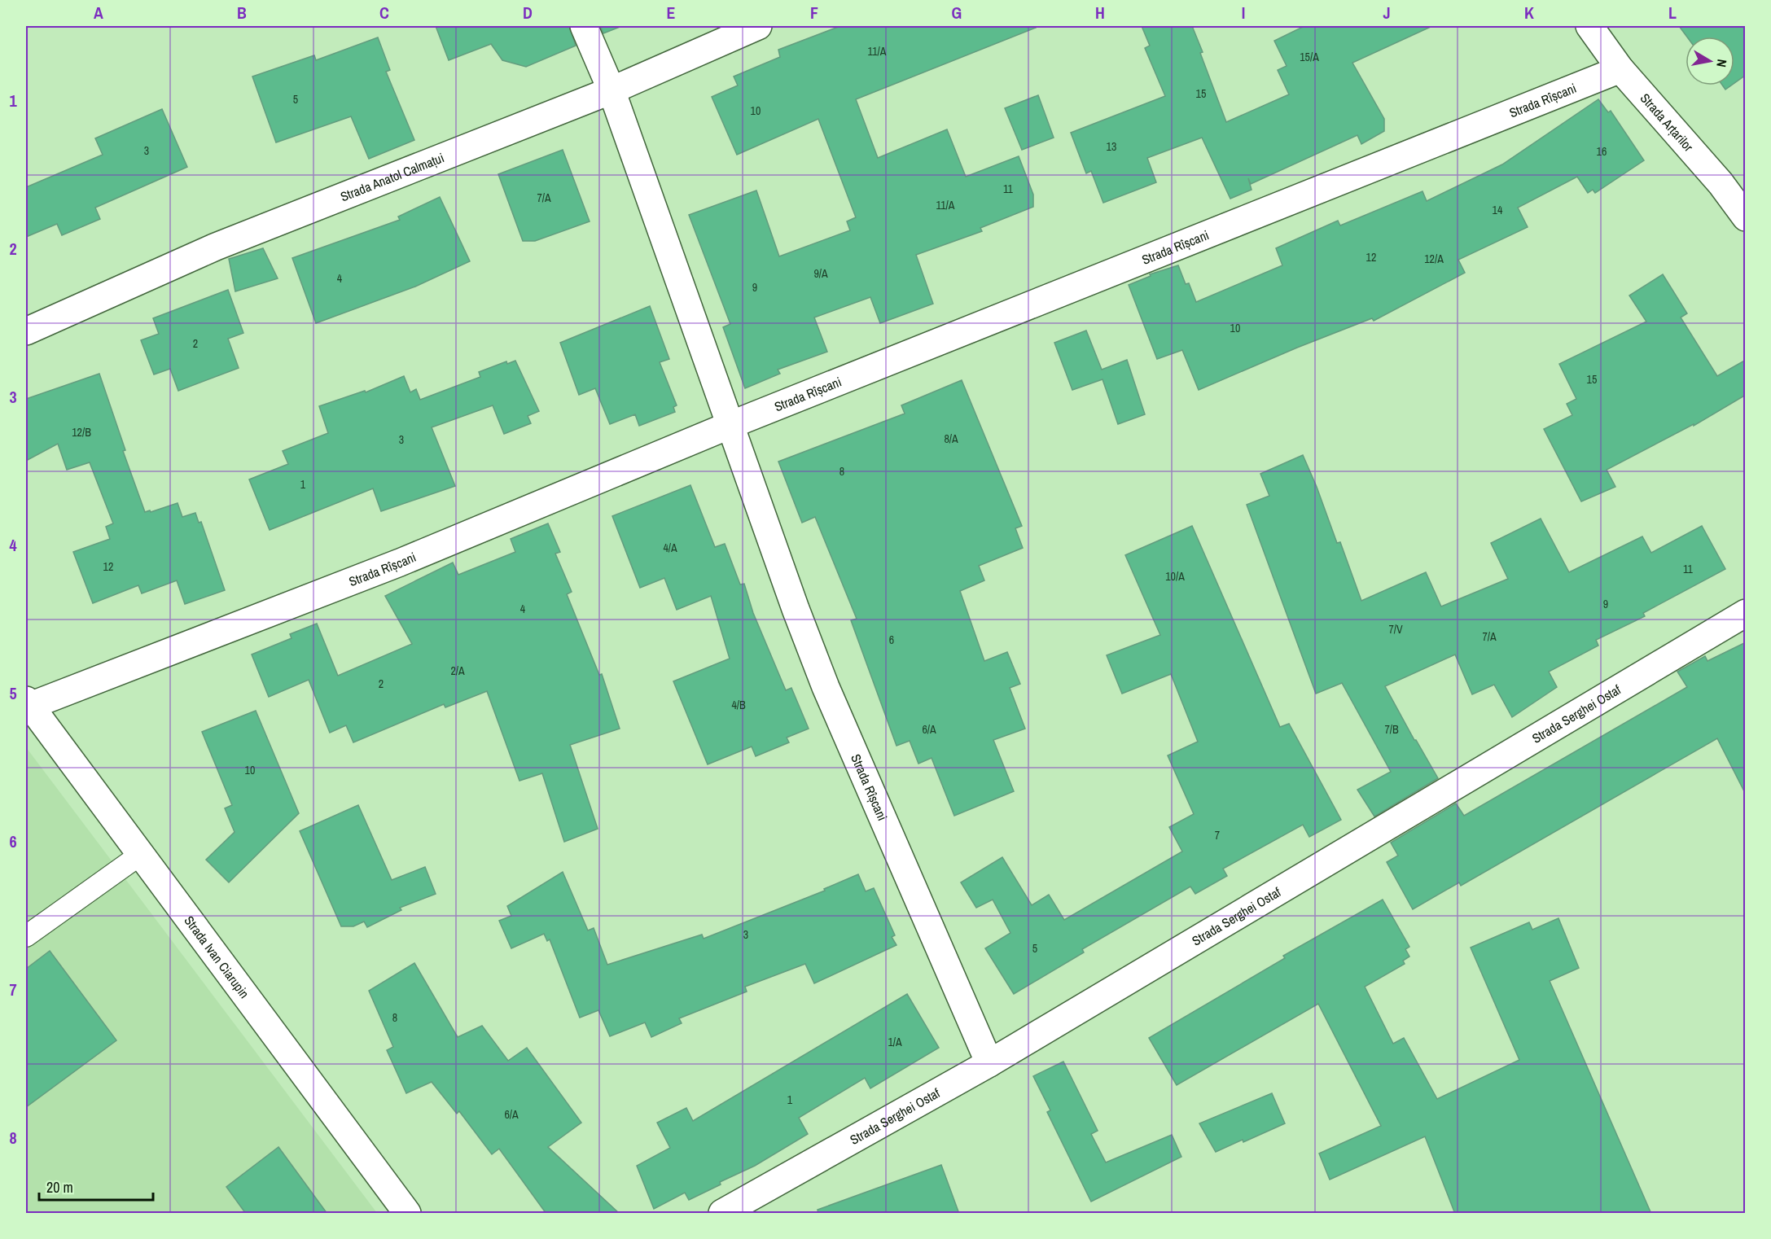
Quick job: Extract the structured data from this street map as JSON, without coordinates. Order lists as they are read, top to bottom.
{
  "streets": {
    "street": [
      "Strada Rîșcani",
      "Strada Arțarilor",
      "Strada Anatol Calmațui",
      "Strada Serghei Ostaf",
      "Strada Ivan Ciarupin"
    ]
  },
  "crossings": [
    ["Strada Rîșcani", "Strada Arțarilor"],
    ["Strada Rîșcani", "Strada Anatol Calmațui"],
    ["Strada Rîșcani", "Strada Serghei Ostaf"],
    ["Strada Rîșcani", "Strada Ivan Ciarupin"]
  ],
  "house_numbers": [
    "11/A",
    "15/A",
    "15",
    "5",
    "10",
    "13",
    "3",
    "16",
    "11",
    "7/A",
    "11/A",
    "14",
    "12",
    "12/A",
    "9/A",
    "4",
    "9",
    "10",
    "2",
    "15",
    "12/B",
    "8/A",
    "3",
    "8",
    "1",
    "4/A",
    "12",
    "11",
    "10/A",
    "9",
    "4",
    "7/V",
    "7/A",
    "6",
    "2/A",
    "2",
    "4/B",
    "6/A",
    "7/B",
    "10",
    "7",
    "3",
    "5",
    "8",
    "1/A",
    "1",
    "6/A"
  ],
  "scale_bar": "20 m",
  "north": "right",
  "grid": {
    "columns": [
      "A",
      "B",
      "C",
      "D",
      "E",
      "F",
      "G",
      "H",
      "I",
      "J",
      "K",
      "L"
    ],
    "rows": [
      "1",
      "2",
      "3",
      "4",
      "5",
      "6",
      "7",
      "8"
    ]
  }
}
